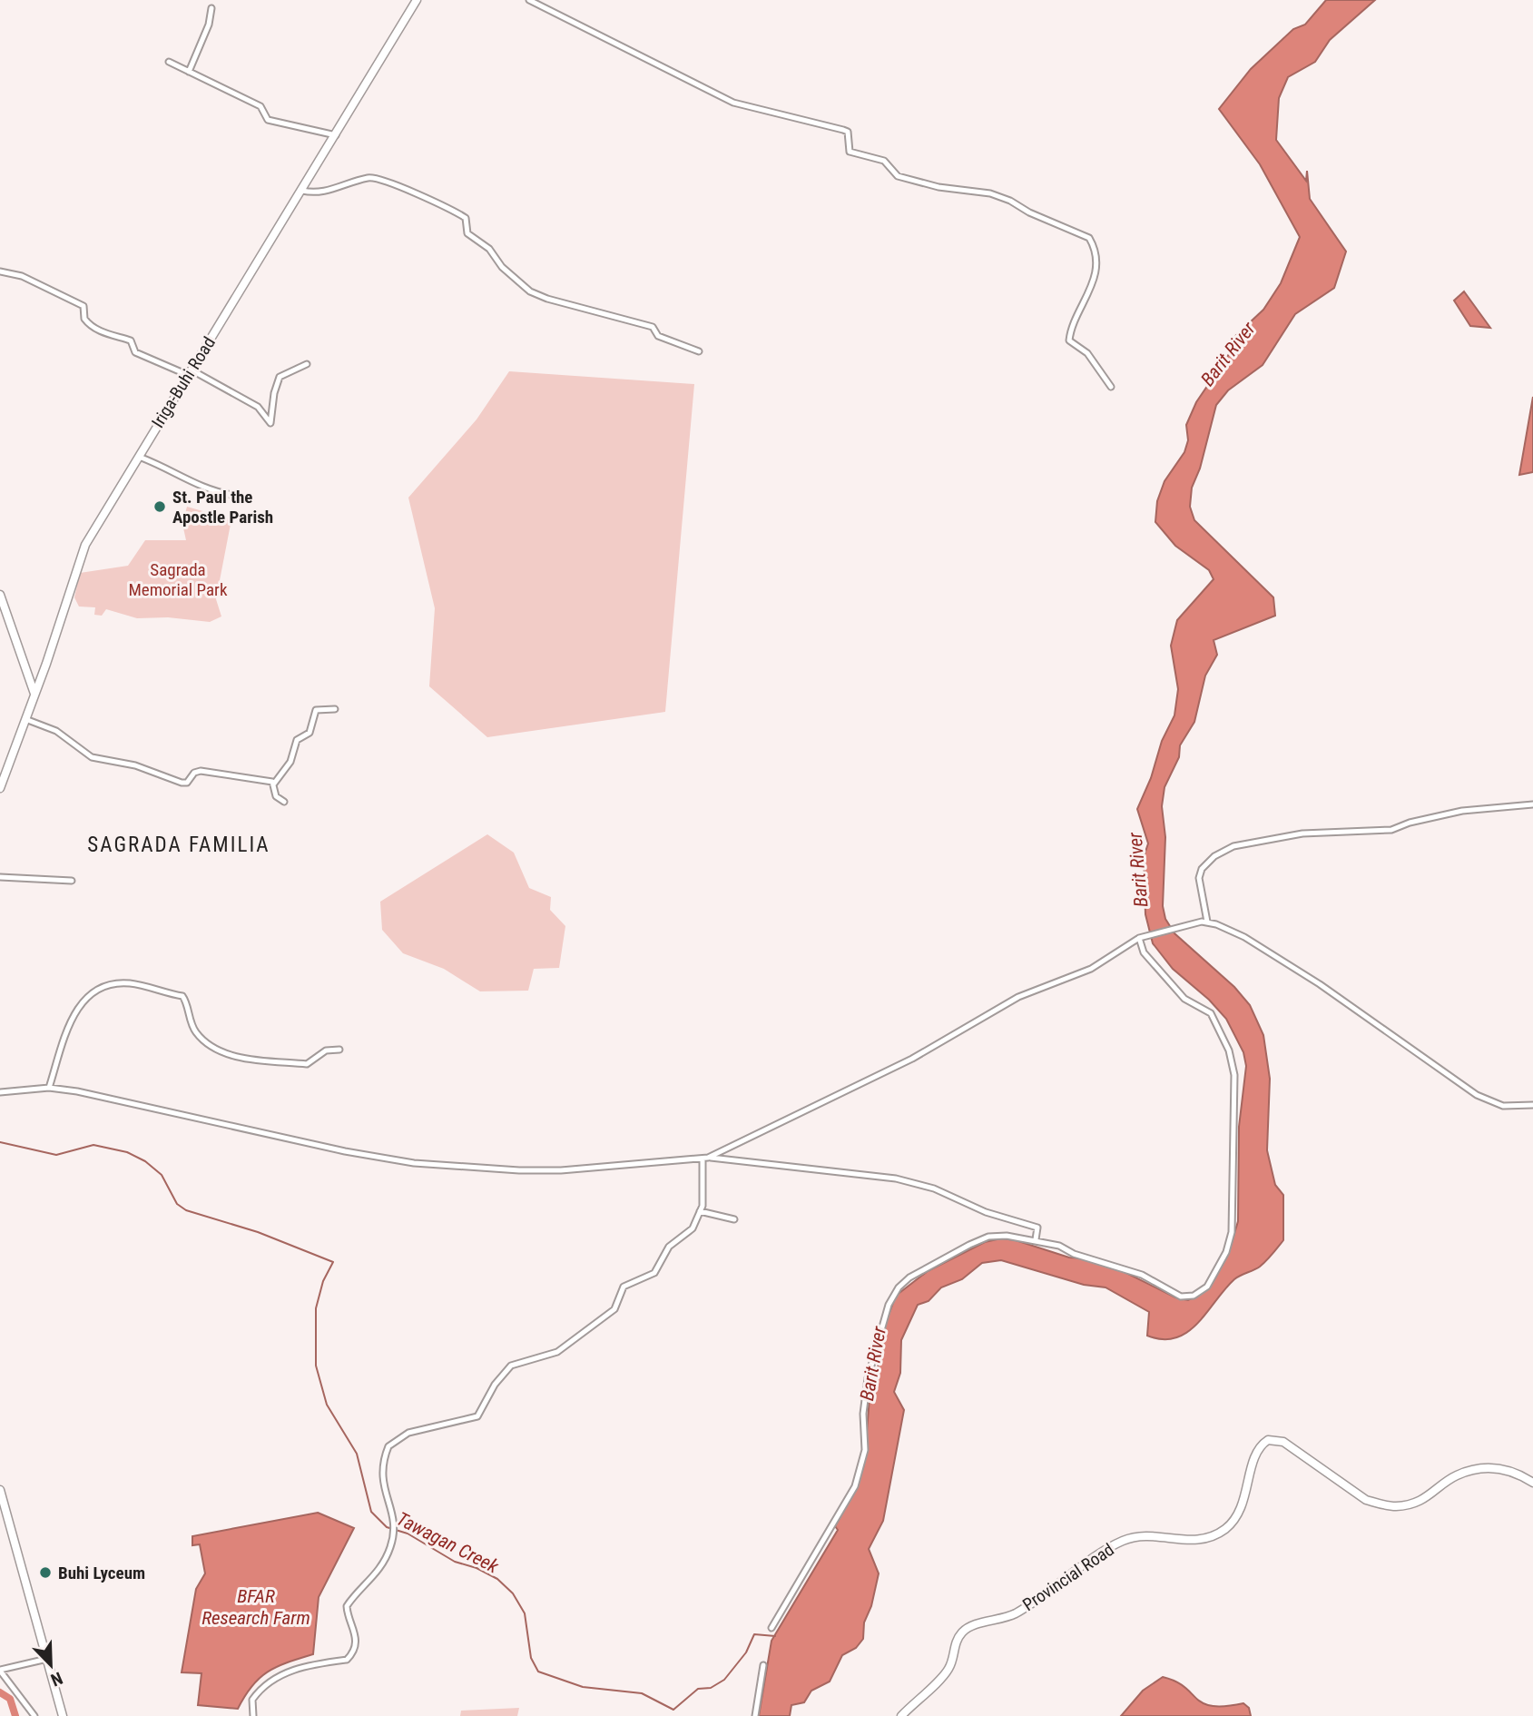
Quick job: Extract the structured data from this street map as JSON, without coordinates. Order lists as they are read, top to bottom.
{
  "streets": {
    "main road": ["Iriga-Buhi Road", "Provincial Road"]
  },
  "districts": ["SAGRADA FAMILIA"],
  "water": ["Barit River", "Tawagan Creek", "BFAR Research Farm"],
  "parks": ["Sagrada Memorial Park"],
  "places": ["St. Paul the Apostle Parish", "Buhi Lyceum"],
  "north": "bottom right"
}
